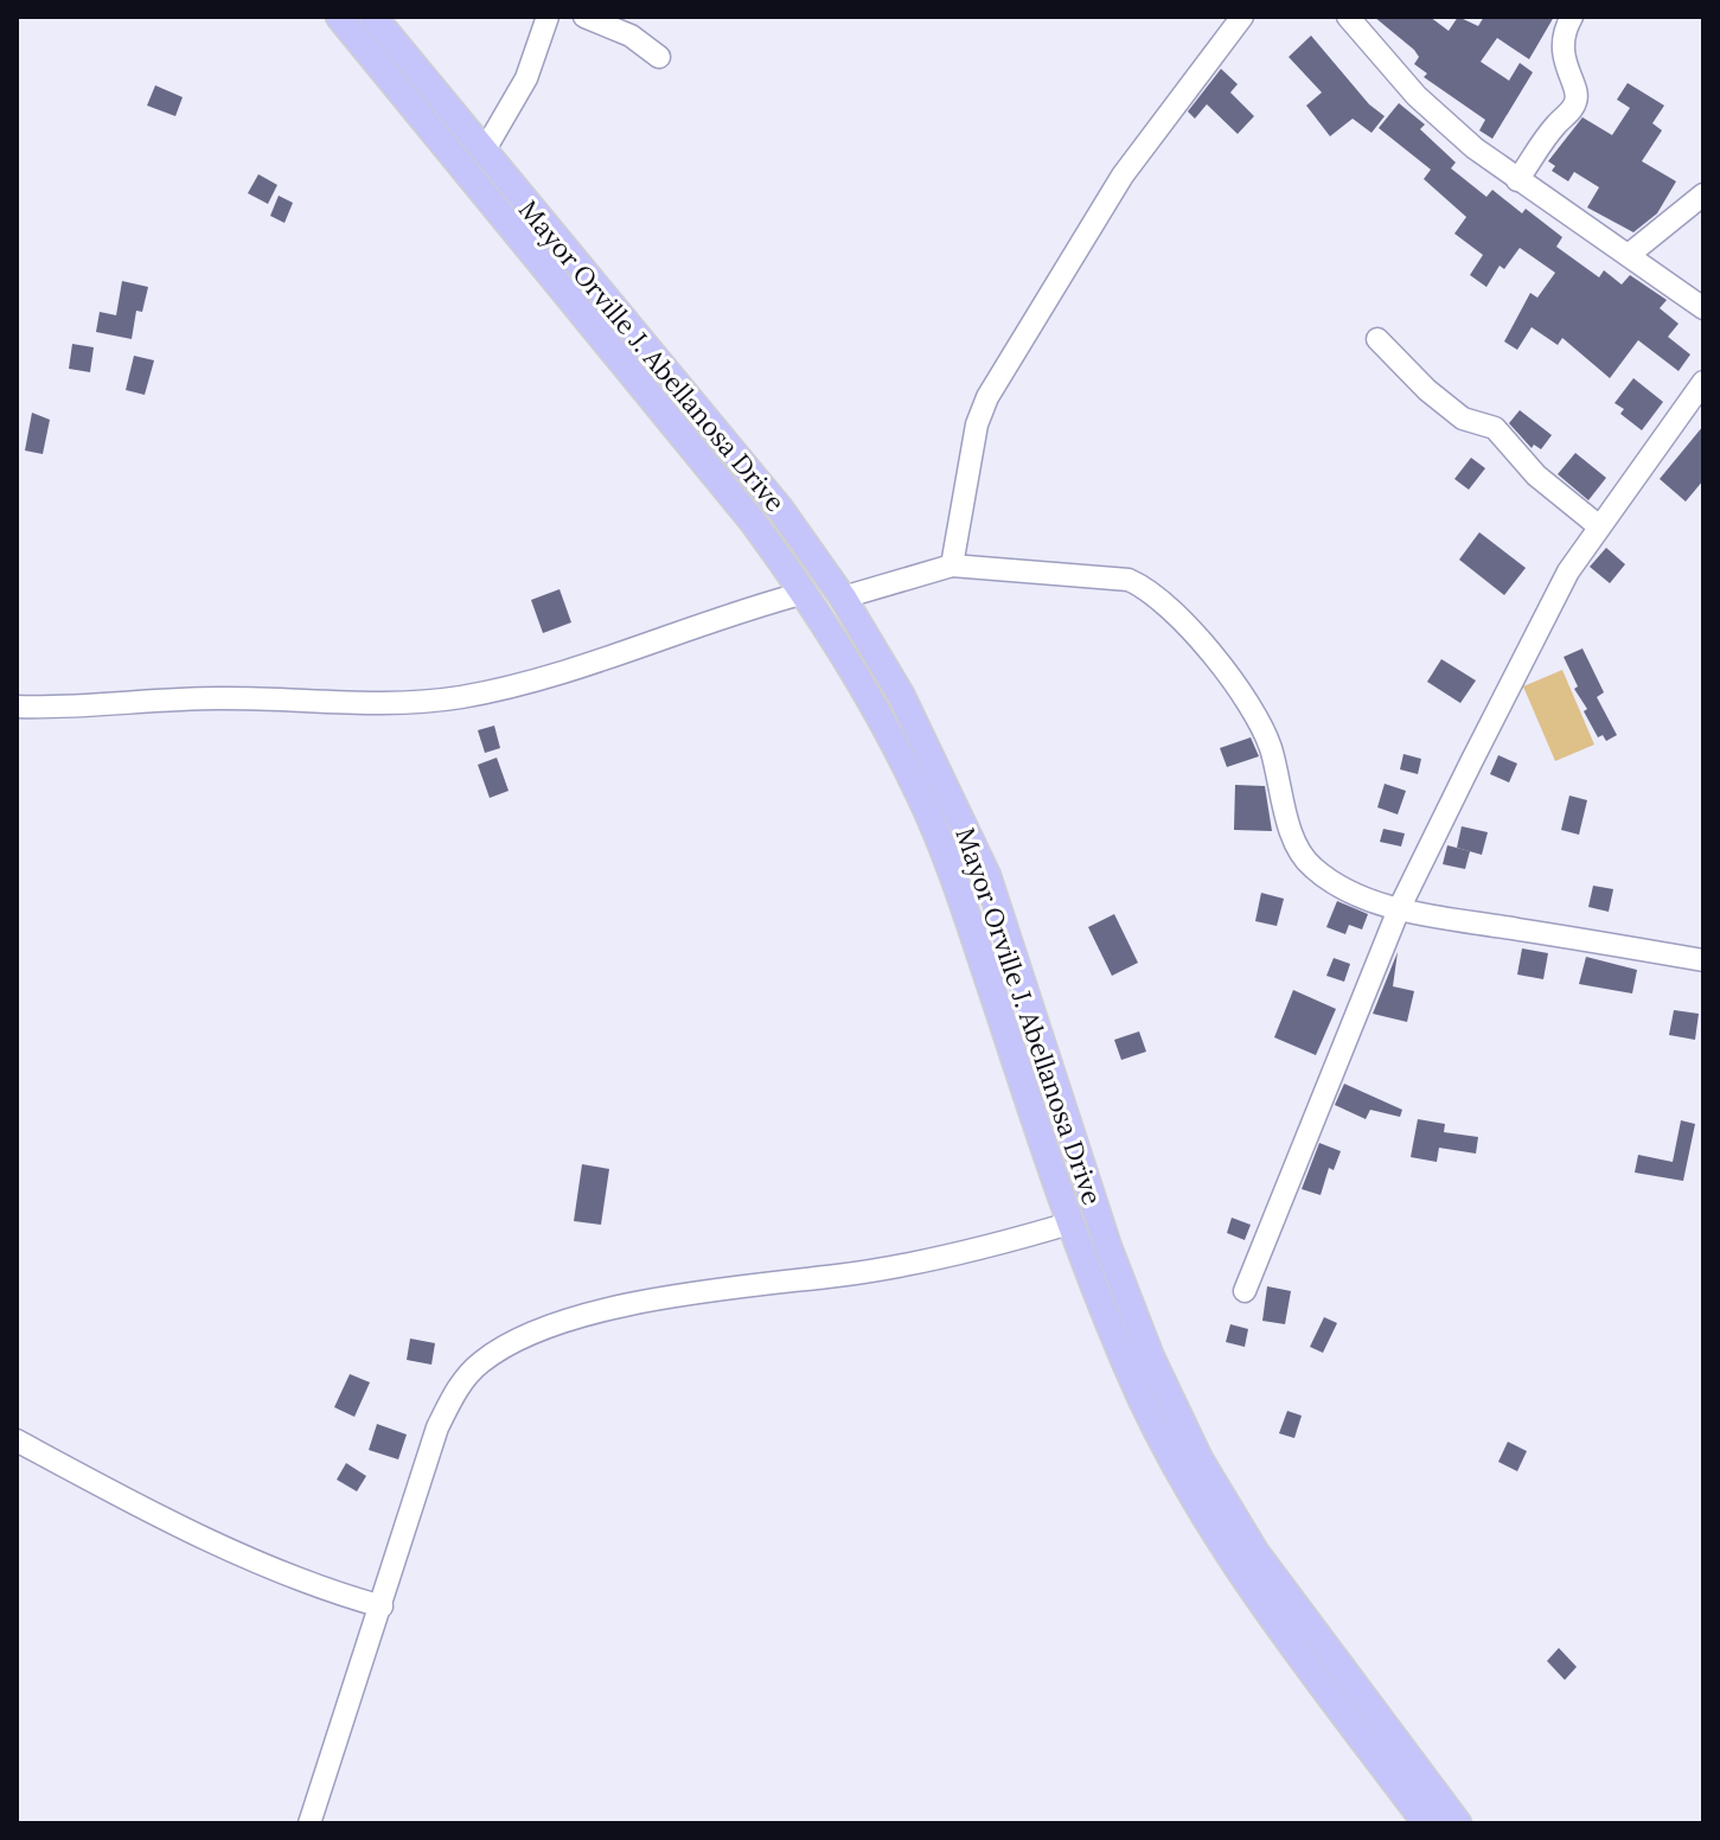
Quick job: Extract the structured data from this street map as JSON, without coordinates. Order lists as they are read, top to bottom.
{
  "streets": {
    "main road": ["Mayor Orville J. Abellanosa Drive"]
  }
}
